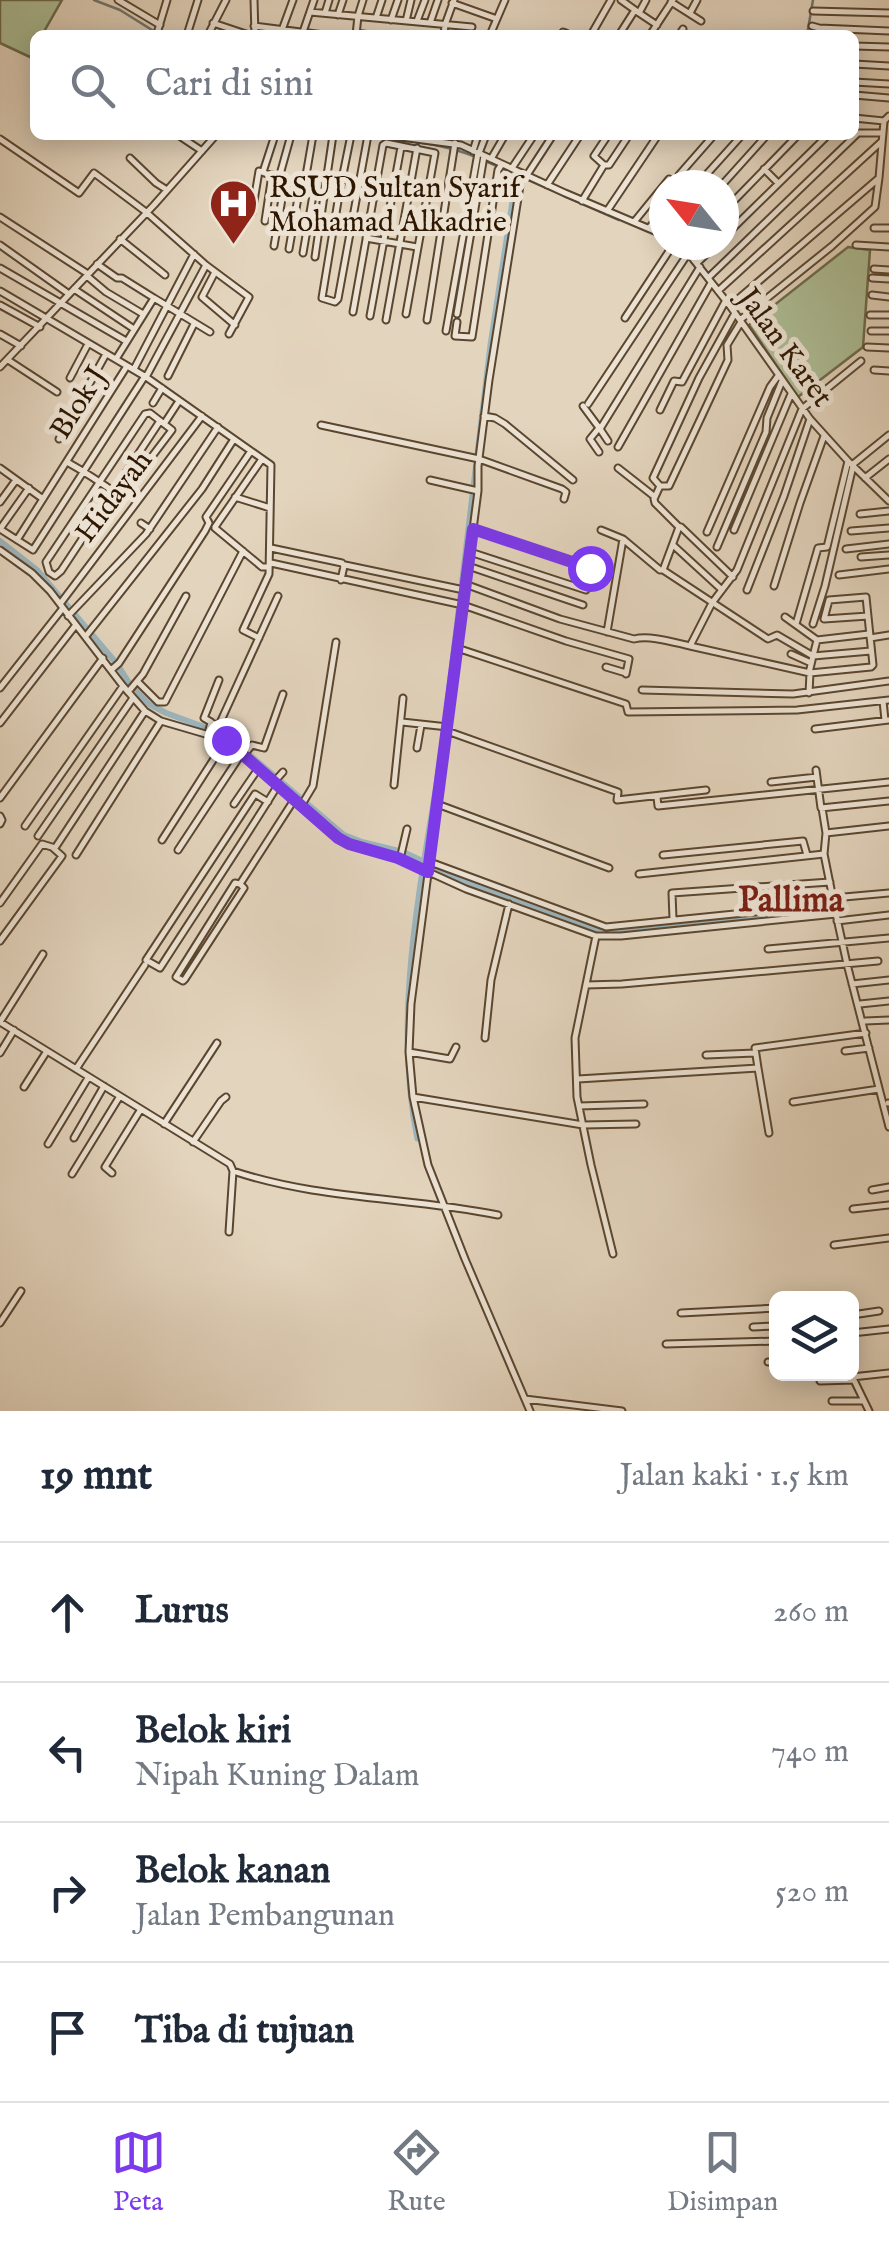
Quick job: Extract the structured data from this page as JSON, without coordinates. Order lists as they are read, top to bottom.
{
  "streets": {
    "street": ["Jalan Karet", "Blok J", "Hidayah"]
  },
  "districts": ["Pallima"],
  "places": {
    "hospital": ["RSUD Sultan Syarif Mohamad Alkadrie"]
  },
  "north": "top left",
  "page": {
    "search": "Cari di sini",
    "heading": ["19 mnt", "Jalan kaki · 1.5 km"],
    "list": [
      ["Lurus", "260 m"],
      ["Belok kiri", "Nipah Kuning Dalam", "740 m"],
      ["Belok kanan", "Jalan Pembangunan", "520 m"],
      "Tiba di tujuan"
    ],
    "nav": ["Peta", "Rute", "Disimpan"]
  }
}
